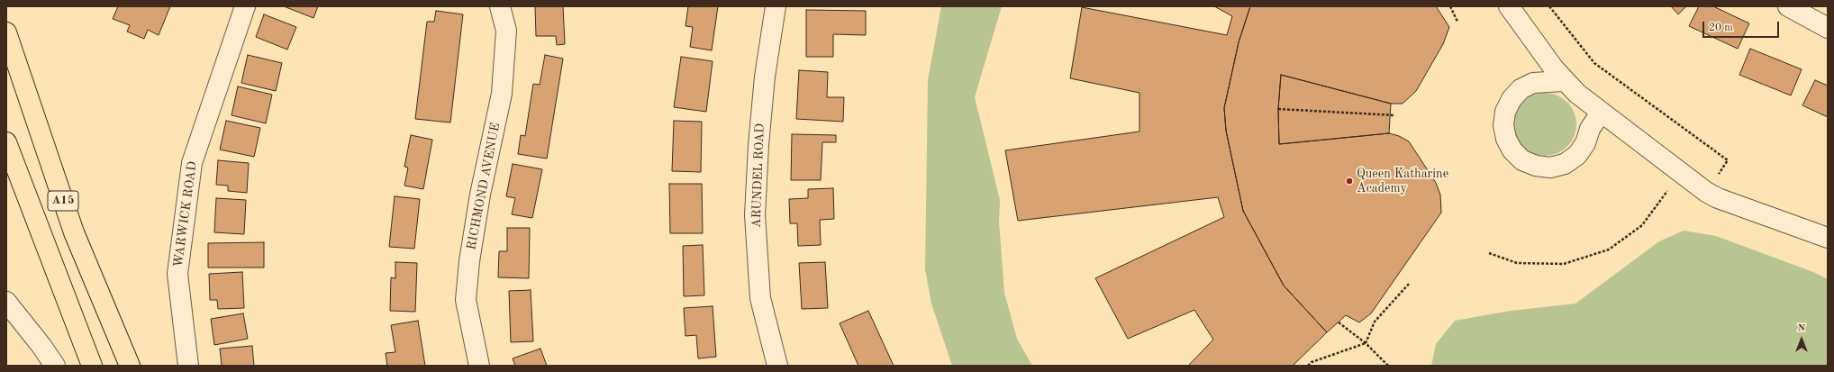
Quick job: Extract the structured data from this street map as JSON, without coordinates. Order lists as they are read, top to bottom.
{
  "streets": {
    "highway": ["A15"],
    "street": ["ARUNDEL ROAD", "RICHMOND AVENUE", "WARWICK ROAD"]
  },
  "places": ["Queen Katharine Academy"],
  "scale_bar": "20 m",
  "north": "top"
}
